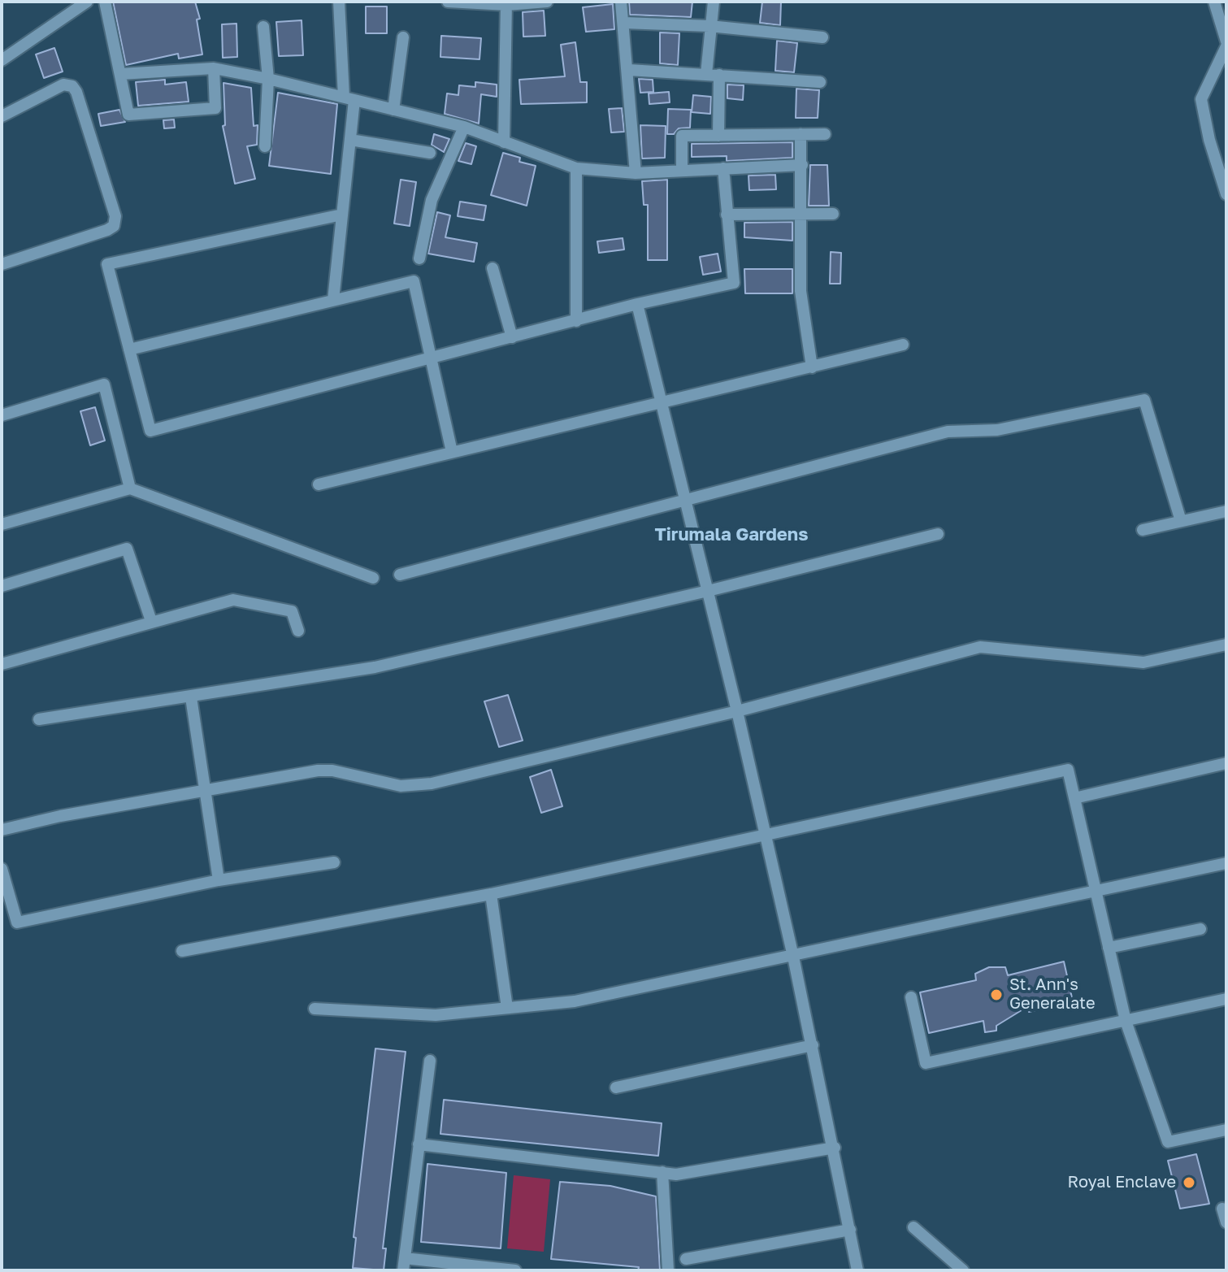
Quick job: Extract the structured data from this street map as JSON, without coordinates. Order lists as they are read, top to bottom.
{
  "districts": ["Tirumala Gardens"],
  "places": ["St. Ann's Generalate", "Royal Enclave"]
}
